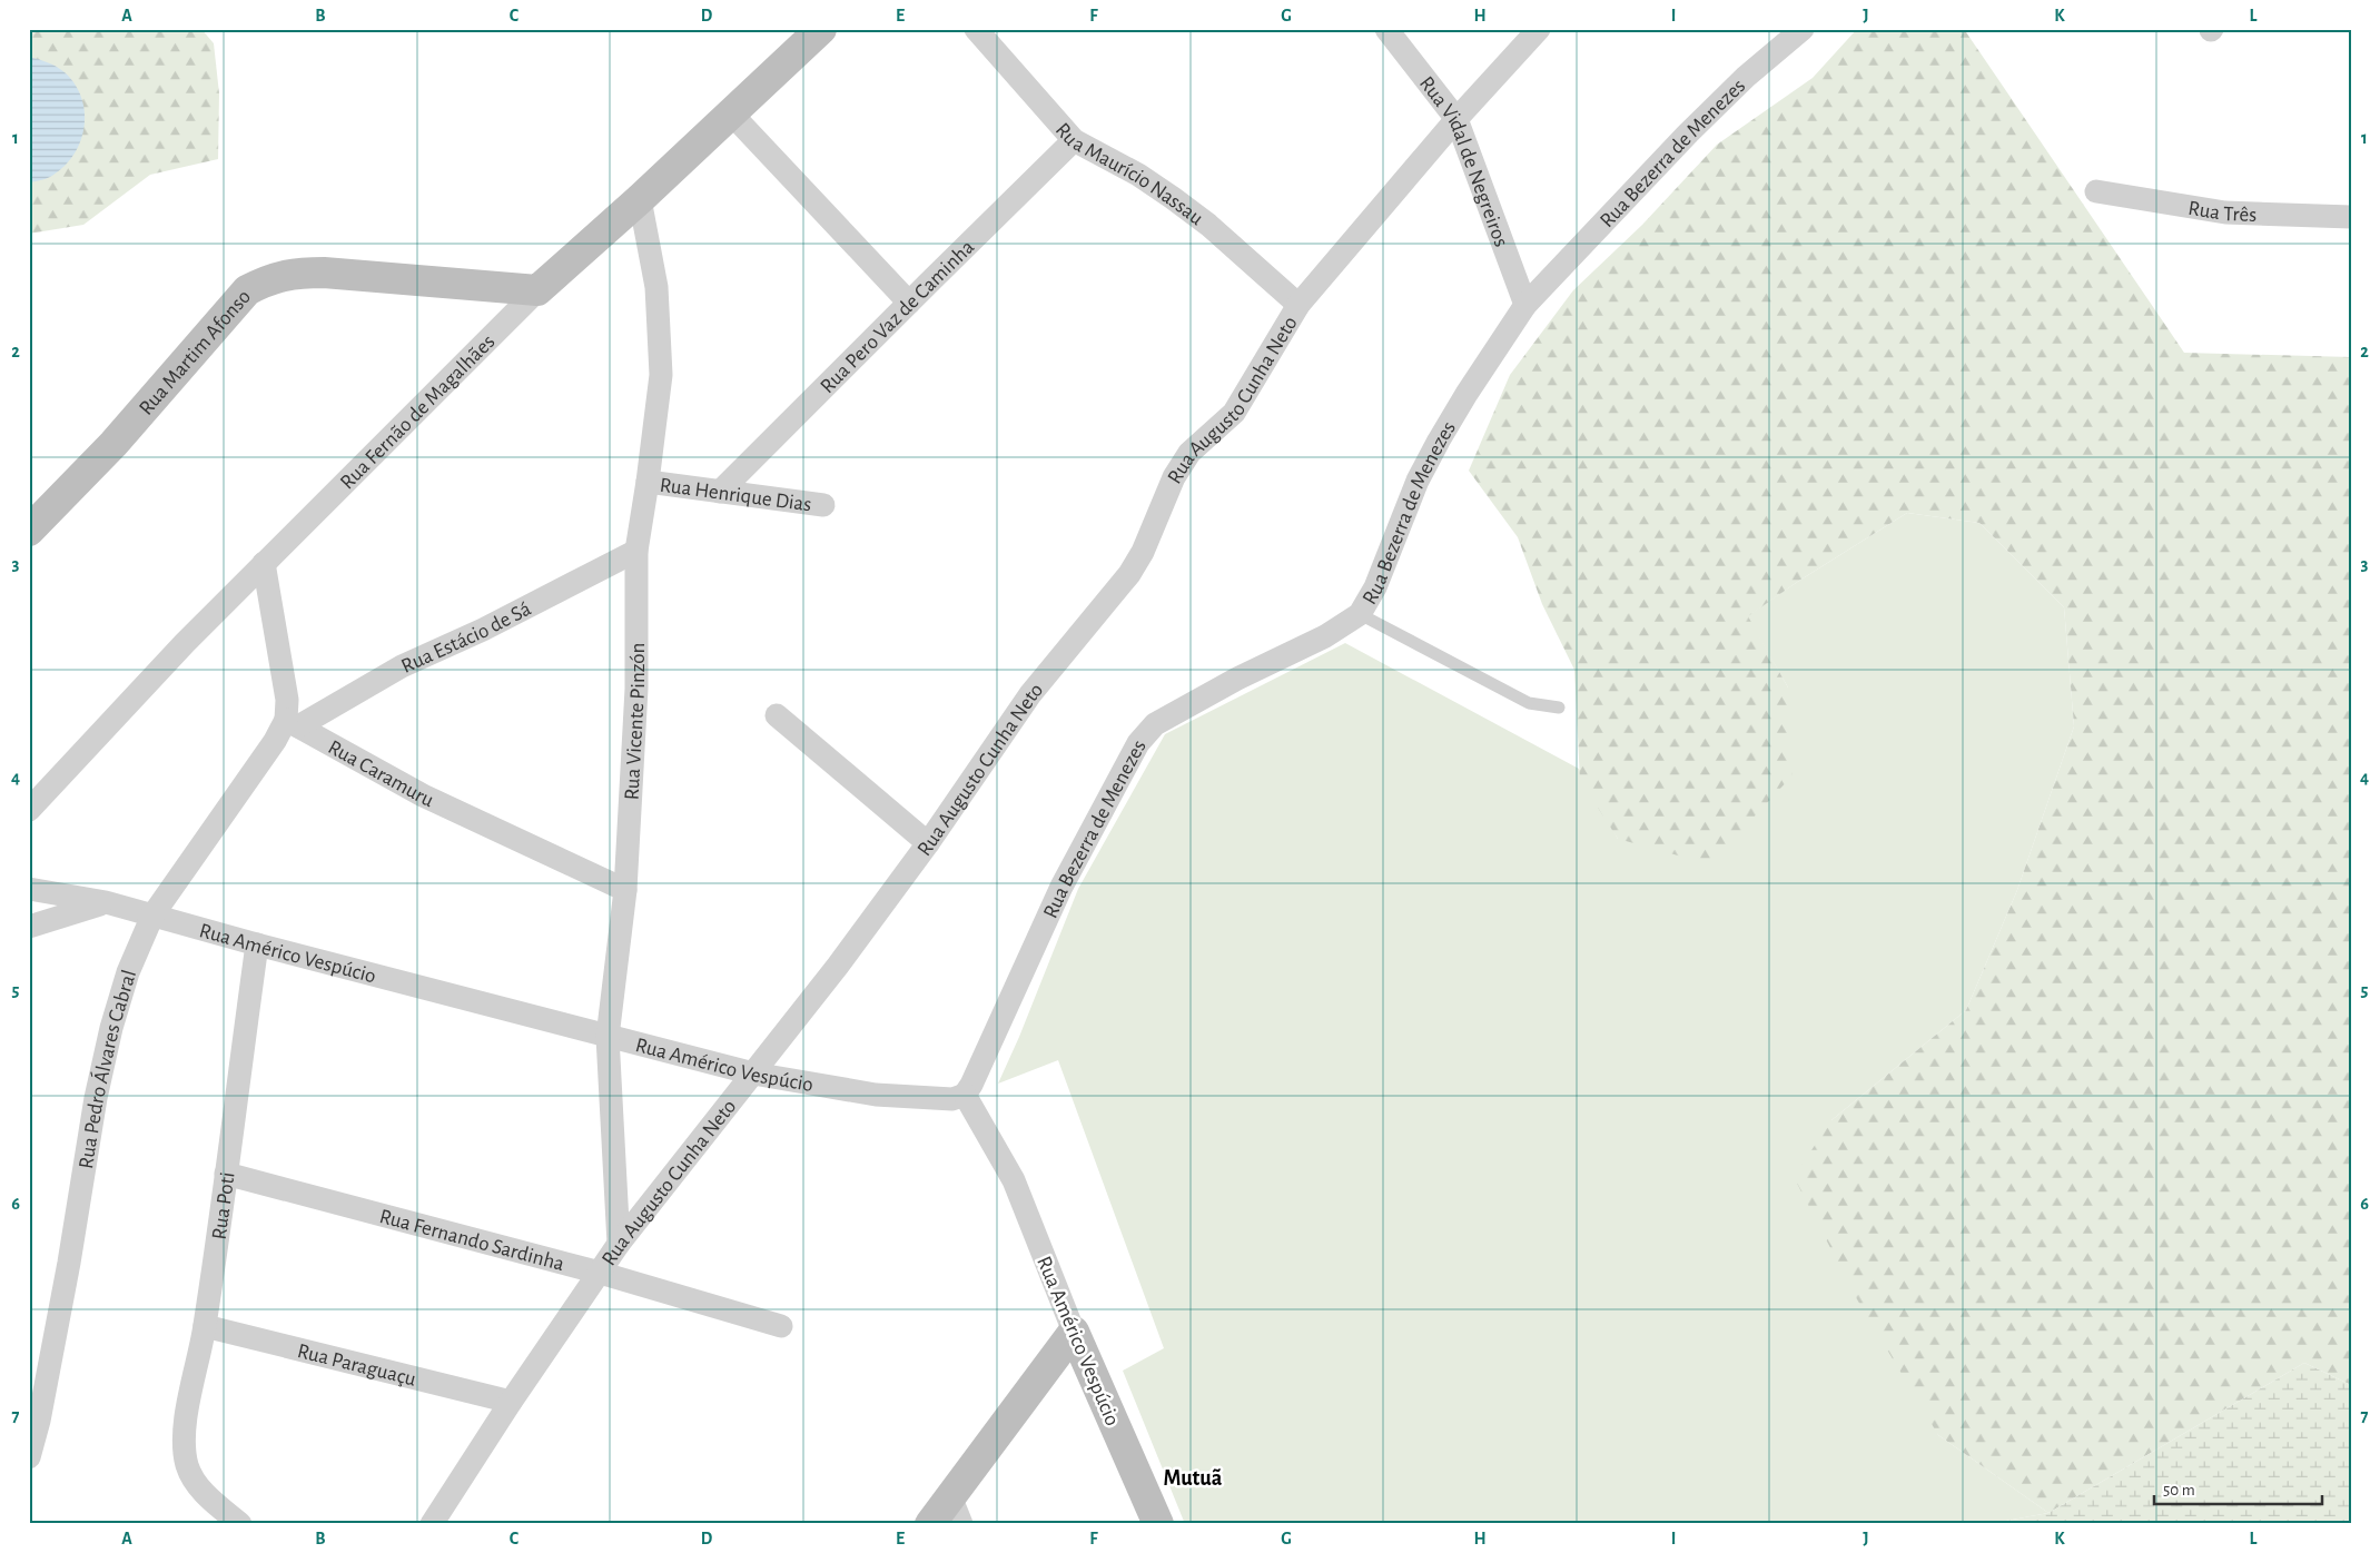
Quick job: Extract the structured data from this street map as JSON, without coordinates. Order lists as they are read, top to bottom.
{
  "streets": {
    "street": [
      "Rua Bezerra de Menezes",
      "Rua Vidal de Negreiros",
      "Rua Maurício Nassau",
      "Rua Três",
      "Rua Pero Vaz de Caminha",
      "Rua Martim Afonso",
      "Rua Augusto Cunha Neto",
      "Rua Fernão de Magalhães",
      "Rua Henrique Dias",
      "Rua Estácio de Sá",
      "Rua Vicente Pinzón",
      "Rua Caramuru",
      "Rua Américo Vespúcio",
      "Rua Pedro Álvares Cabral",
      "Rua Poti",
      "Rua Fernando Sardinha",
      "Rua Paraguaçu"
    ]
  },
  "crossings": [
    ["Rua Bezerra de Menezes", "Rua Vidal de Negreiros"],
    ["Rua Bezerra de Menezes", "Rua Américo Vespúcio"],
    ["Rua Vidal de Negreiros", "Rua Augusto Cunha Neto"],
    ["Rua Maurício Nassau", "Rua Pero Vaz de Caminha"],
    ["Rua Maurício Nassau", "Rua Augusto Cunha Neto"],
    ["Rua Pero Vaz de Caminha", "Rua Henrique Dias"],
    ["Rua Martim Afonso", "Rua Fernão de Magalhães"],
    ["Rua Augusto Cunha Neto", "Rua Vicente Pinzón"],
    ["Rua Augusto Cunha Neto", "Rua Américo Vespúcio"],
    ["Rua Augusto Cunha Neto", "Rua Fernando Sardinha"],
    ["Rua Augusto Cunha Neto", "Rua Paraguaçu"],
    ["Rua Fernão de Magalhães", "Rua Vicente Pinzón"],
    ["Rua Henrique Dias", "Rua Vicente Pinzón"],
    ["Rua Estácio de Sá", "Rua Vicente Pinzón"],
    ["Rua Estácio de Sá", "Rua Caramuru"],
    ["Rua Estácio de Sá", "Rua Pedro Álvares Cabral"],
    ["Rua Vicente Pinzón", "Rua Caramuru"],
    ["Rua Vicente Pinzón", "Rua Américo Vespúcio"],
    ["Rua Caramuru", "Rua Pedro Álvares Cabral"],
    ["Rua Américo Vespúcio", "Rua Pedro Álvares Cabral"],
    ["Rua Américo Vespúcio", "Rua Poti"],
    ["Rua Poti", "Rua Fernando Sardinha"],
    ["Rua Poti", "Rua Paraguaçu"]
  ],
  "districts": ["Mutuã"],
  "scale_bar": "50 m",
  "grid": {
    "columns": [
      "A",
      "B",
      "C",
      "D",
      "E",
      "F",
      "G",
      "H",
      "I",
      "J",
      "K",
      "L"
    ],
    "rows": [
      "1",
      "2",
      "3",
      "4",
      "5",
      "6",
      "7"
    ]
  }
}
